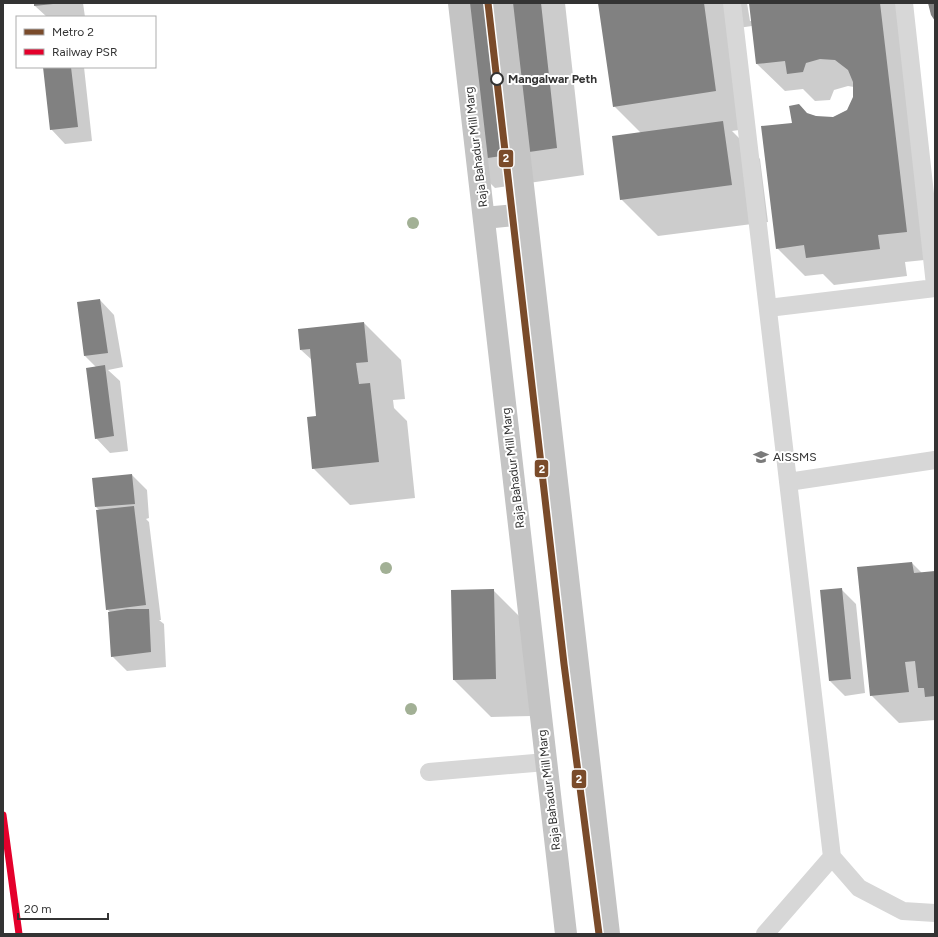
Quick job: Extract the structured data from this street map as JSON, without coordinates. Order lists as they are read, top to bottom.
{
  "streets": {
    "highway": ["Raja Bahadur Mill Marg"]
  },
  "places": {
    "other": ["Mangalwar Peth"],
    "school or university": ["AISSMS"]
  },
  "lines": ["metro line 2", "rail line PSR"],
  "legend": ["Metro 2", "Railway PSR"],
  "scale_bar": "20 m"
}
